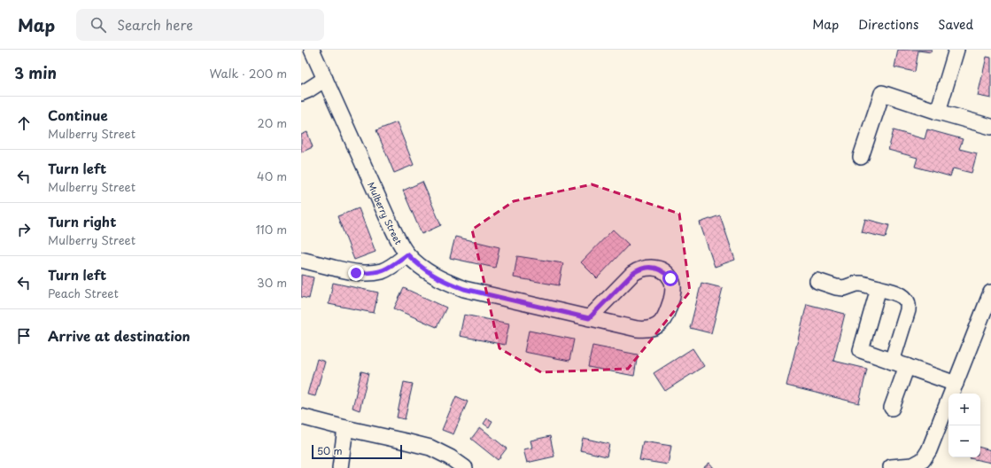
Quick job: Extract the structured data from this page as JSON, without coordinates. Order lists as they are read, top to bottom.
{
  "streets": {
    "street": ["Mulberry Street"]
  },
  "scale_bar": "50 m",
  "page": {
    "header": "Map",
    "search": "Search here",
    "nav": ["Map", "Directions", "Saved"],
    "heading": ["3 min", "Walk · 200 m"],
    "list": [
      ["Continue", "Mulberry Street", "20 m"],
      ["Turn left", "Mulberry Street", "40 m"],
      ["Turn right", "Mulberry Street", "110 m"],
      ["Turn left", "Peach Street", "30 m"],
      "Arrive at destination"
    ],
    "map_buttons": ["+", "−"],
    "scale": "50 m"
  }
}
